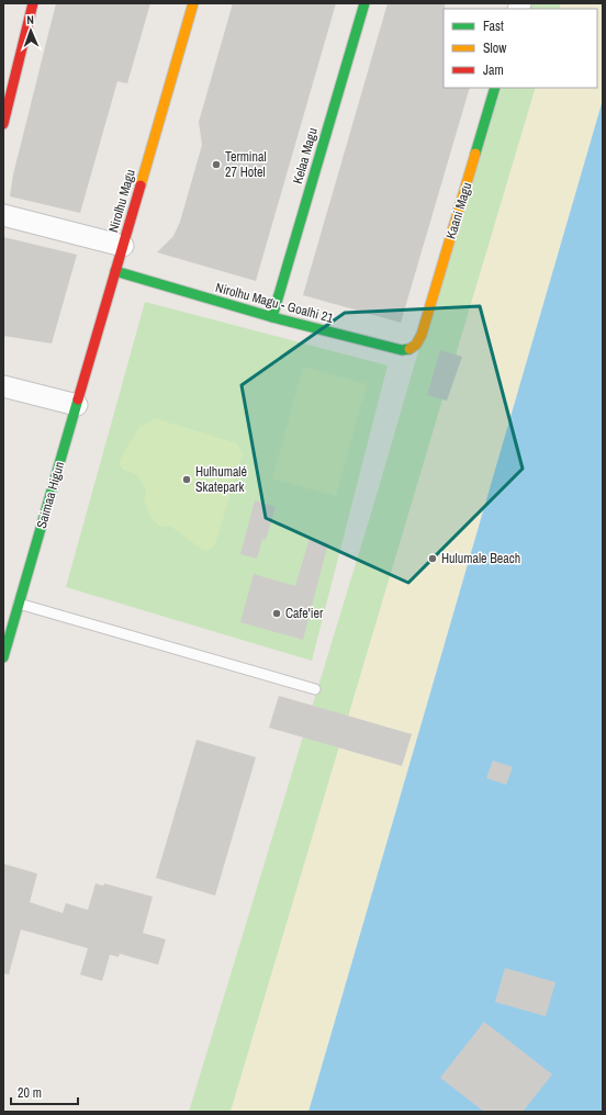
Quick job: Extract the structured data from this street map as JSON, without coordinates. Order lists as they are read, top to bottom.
{
  "streets": {
    "street": [
      "Kelaa Magu",
      "Nirolhu Magu",
      "Kaani Magu",
      "Nirolhu Magu - Goalhi 21",
      "Saimaa Higun"
    ]
  },
  "crossings": [
    ["Kelaa Magu", "Nirolhu Magu - Goalhi 21"],
    ["Nirolhu Magu", "Nirolhu Magu - Goalhi 21"],
    ["Nirolhu Magu", "Saimaa Higun"],
    ["Kaani Magu", "Nirolhu Magu - Goalhi 21"]
  ],
  "places": [
    "Terminal 27 Hotel",
    "Hulhumalé Skatepark",
    "Hulumale Beach",
    "Cafe'ier"
  ],
  "legend": ["Fast", "Slow", "Jam"],
  "scale_bar": "20 m",
  "north": "top"
}
